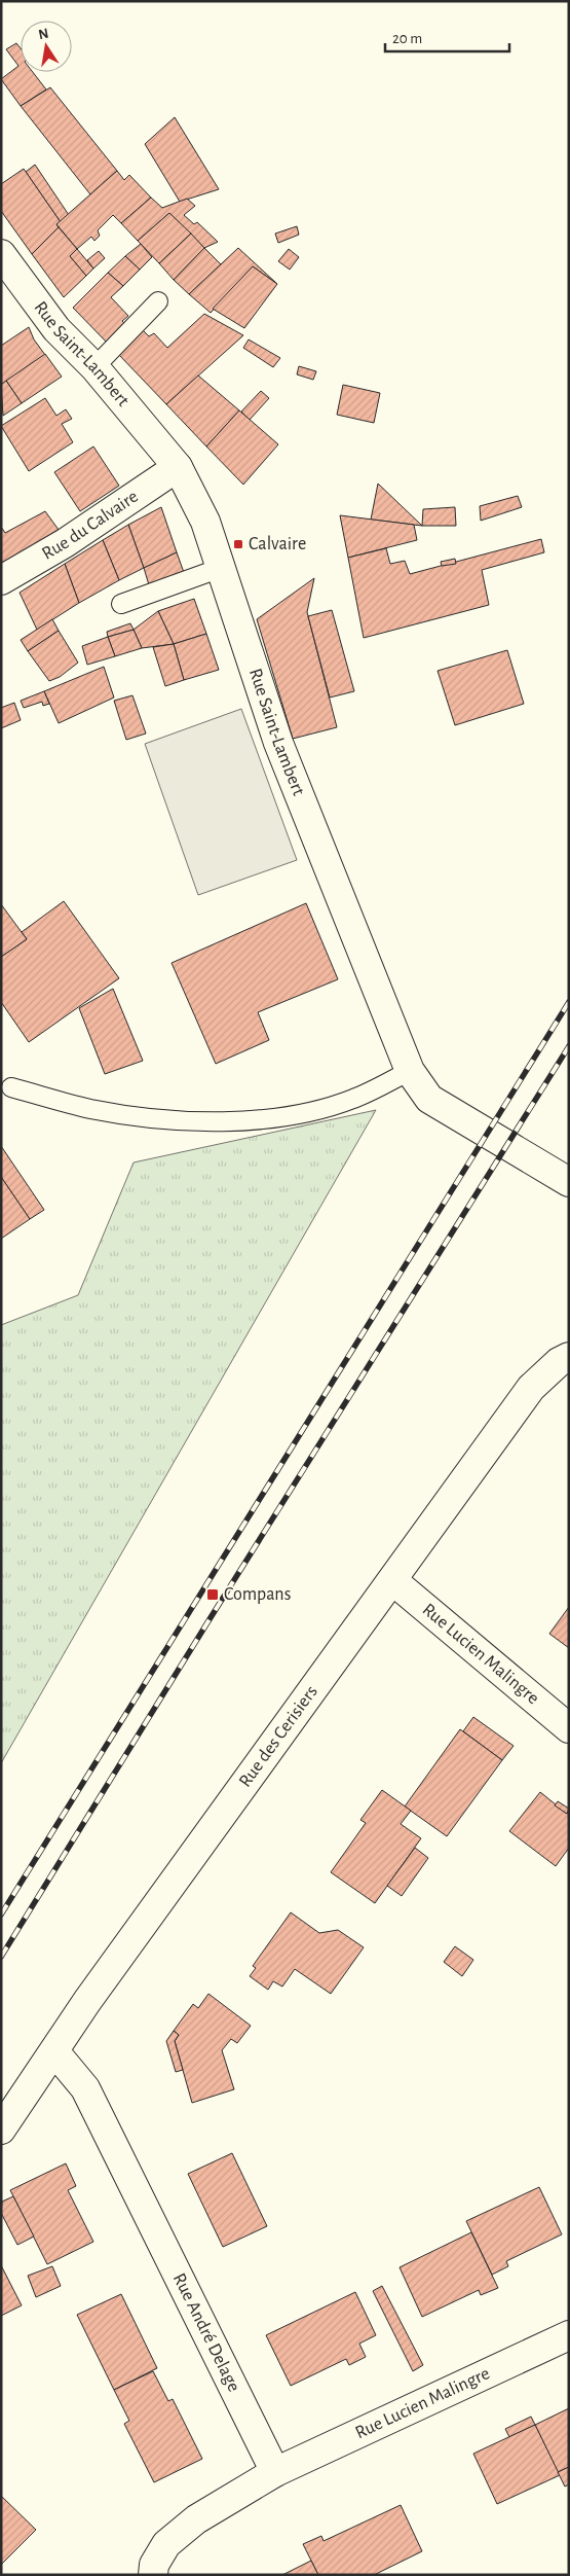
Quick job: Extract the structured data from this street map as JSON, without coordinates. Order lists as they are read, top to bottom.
{
  "streets": {
    "street": [
      "Rue Saint-Lambert",
      "Rue du Calvaire",
      "Rue Lucien Malingre",
      "Rue des Cerisiers",
      "Rue André Delage"
    ]
  },
  "crossings": [
    ["Rue Saint-Lambert", "Rue du Calvaire"],
    ["Rue Lucien Malingre", "Rue des Cerisiers"],
    ["Rue Lucien Malingre", "Rue André Delage"],
    ["Rue des Cerisiers", "Rue André Delage"]
  ],
  "places": {
    "transit": ["Calvaire", "Compans"]
  },
  "scale_bar": "20 m",
  "north": "top"
}
